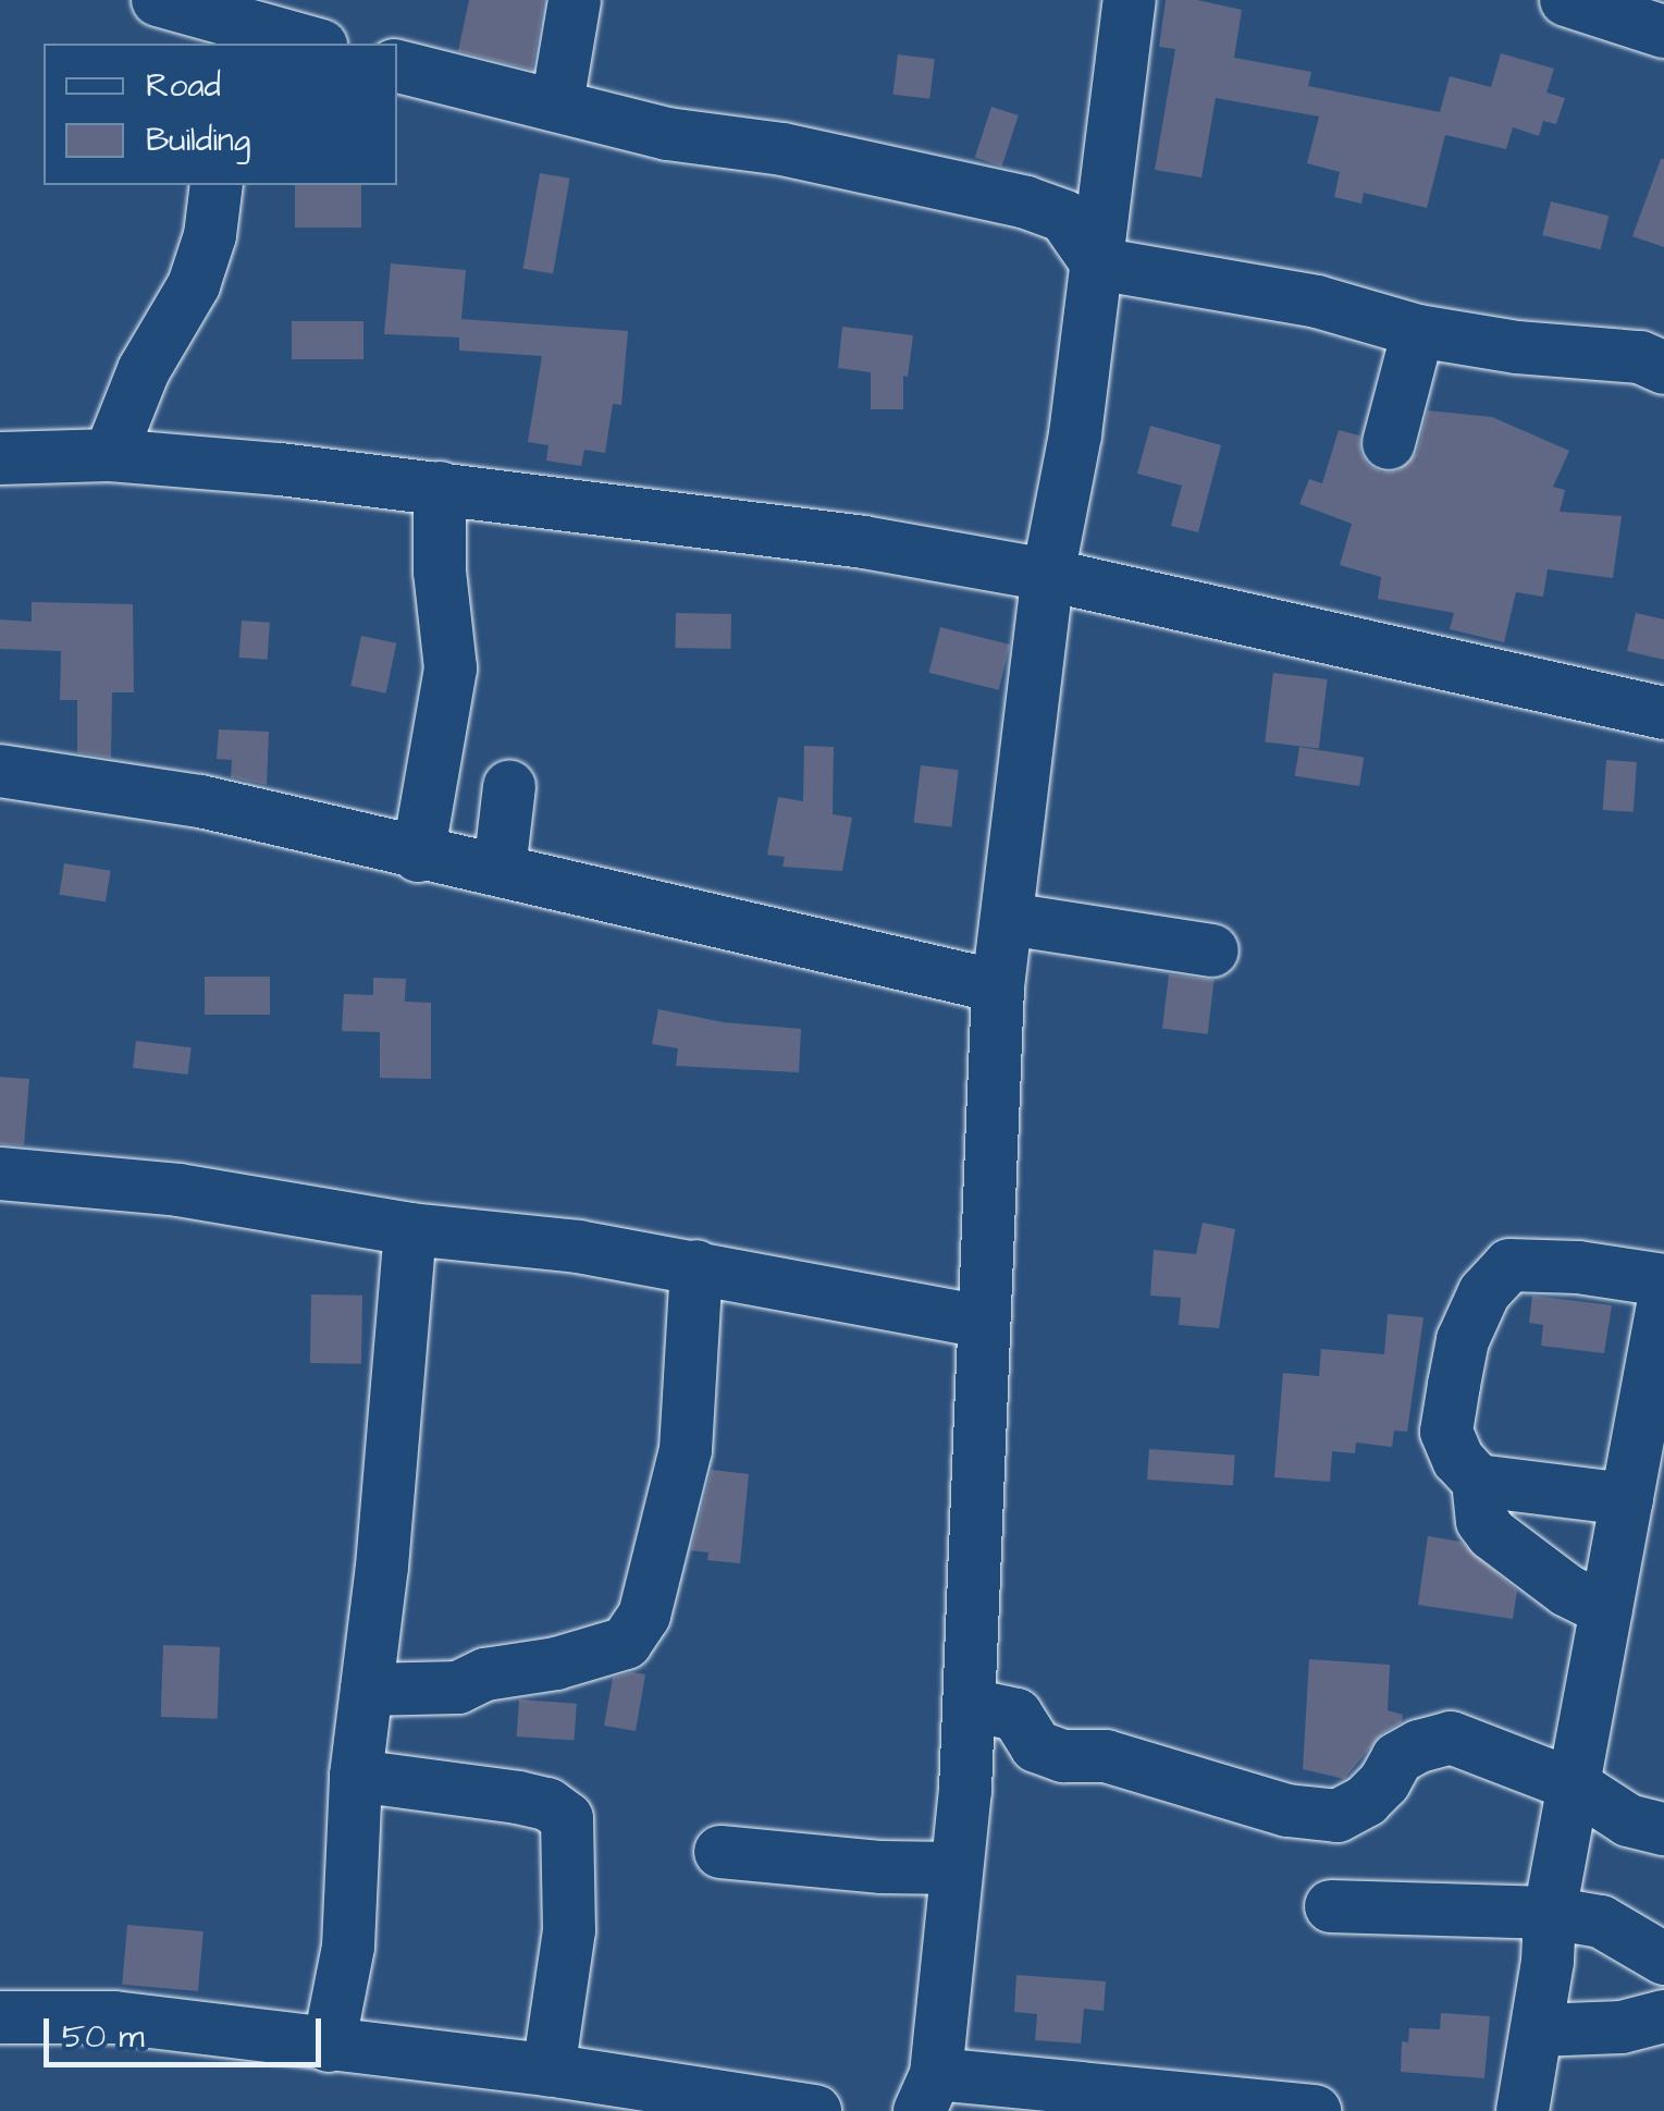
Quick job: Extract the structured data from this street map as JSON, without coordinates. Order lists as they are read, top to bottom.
{
  "legend": ["Road", "Building"],
  "scale_bar": "50 m"
}
